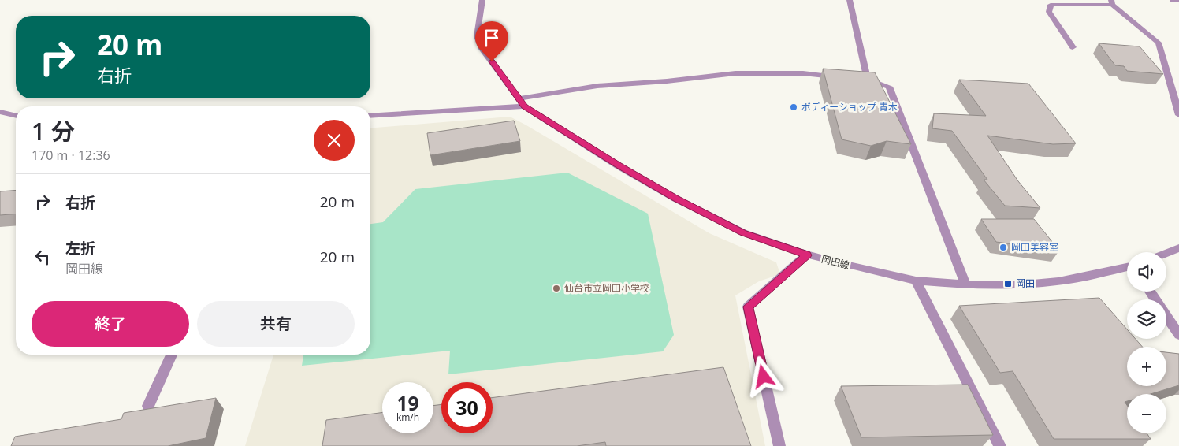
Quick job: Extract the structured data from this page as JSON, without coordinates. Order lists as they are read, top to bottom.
{
  "streets": {
    "street": ["岡田線"]
  },
  "places": {
    "other": ["ボディーショップ 青木", "岡田美容室", "仙台市立岡田小学校"],
    "transit": ["岡田"]
  },
  "page": {
    "turn": ["20 m", "右折"],
    "heading": ["1 分", "170 m · 12:36"],
    "list": [
      {
        "name": "右折",
        "value": "20 m"
      },
      {
        "name": "左折",
        "note": "岡田線",
        "value": "20 m"
      }
    ],
    "map_buttons": ["+", "−"],
    "buttons": ["終了", "共有"],
    "speed": "19 km/h",
    "limit": "30"
  }
}
